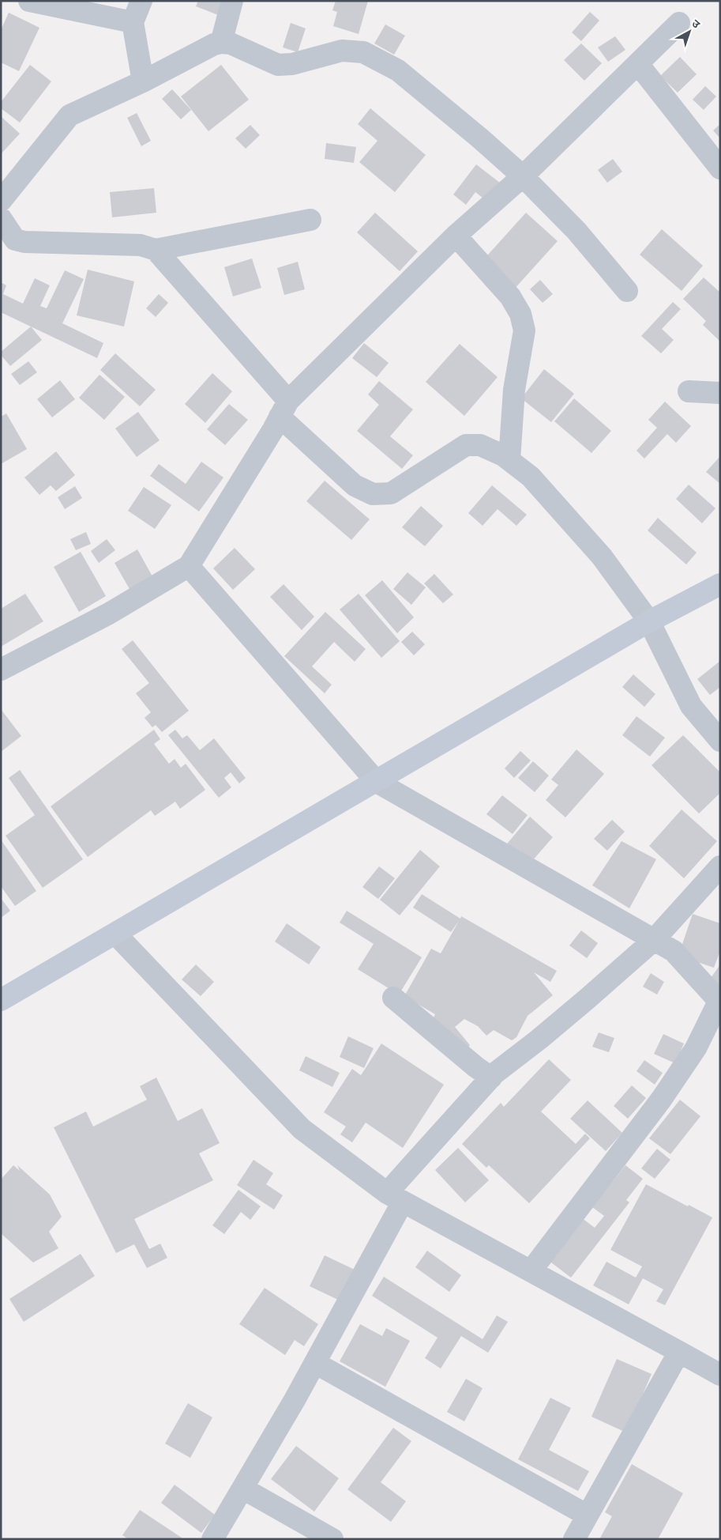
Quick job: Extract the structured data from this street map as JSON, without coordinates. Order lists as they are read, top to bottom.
{
  "north": "top right"
}
